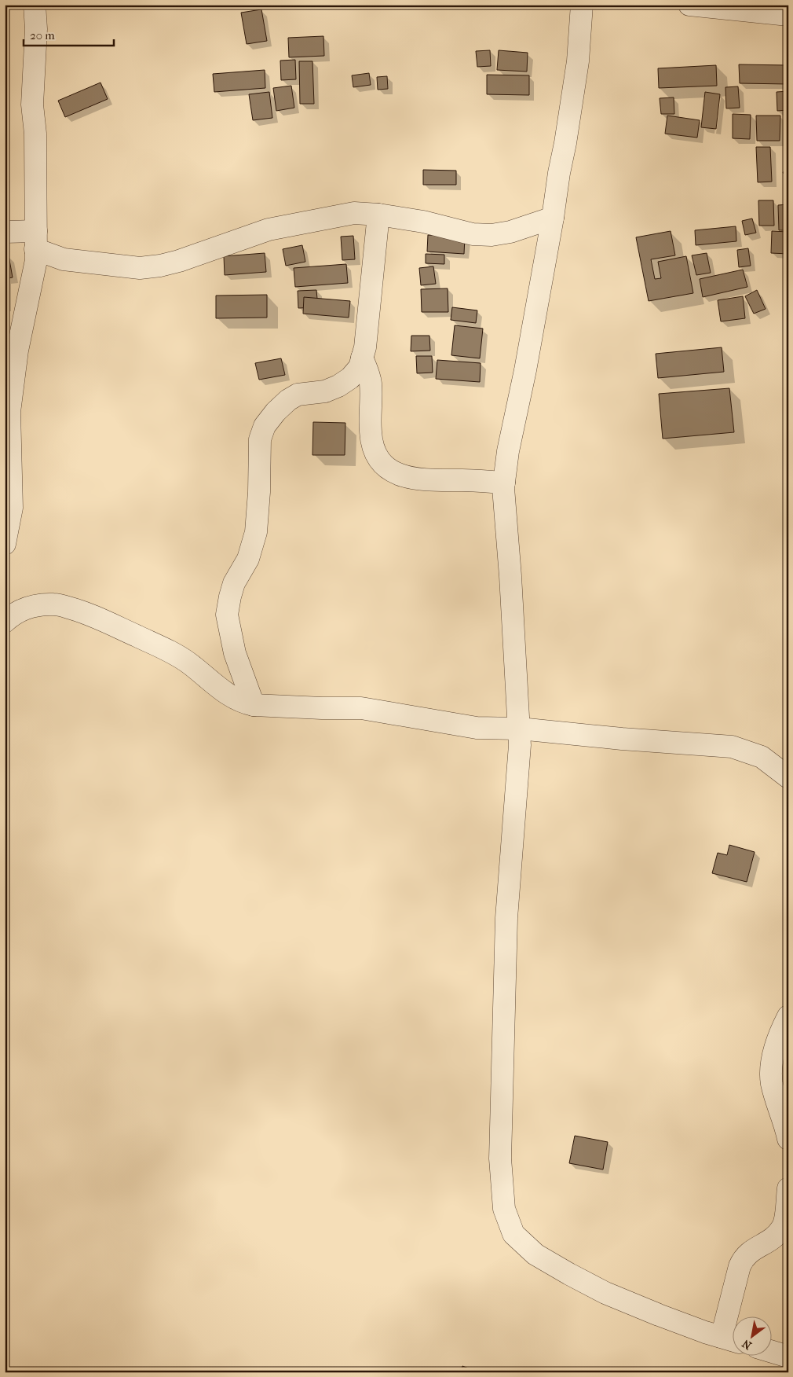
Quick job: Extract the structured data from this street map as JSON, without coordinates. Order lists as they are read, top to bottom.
{
  "scale_bar": "20 m",
  "north": "bottom left"
}
